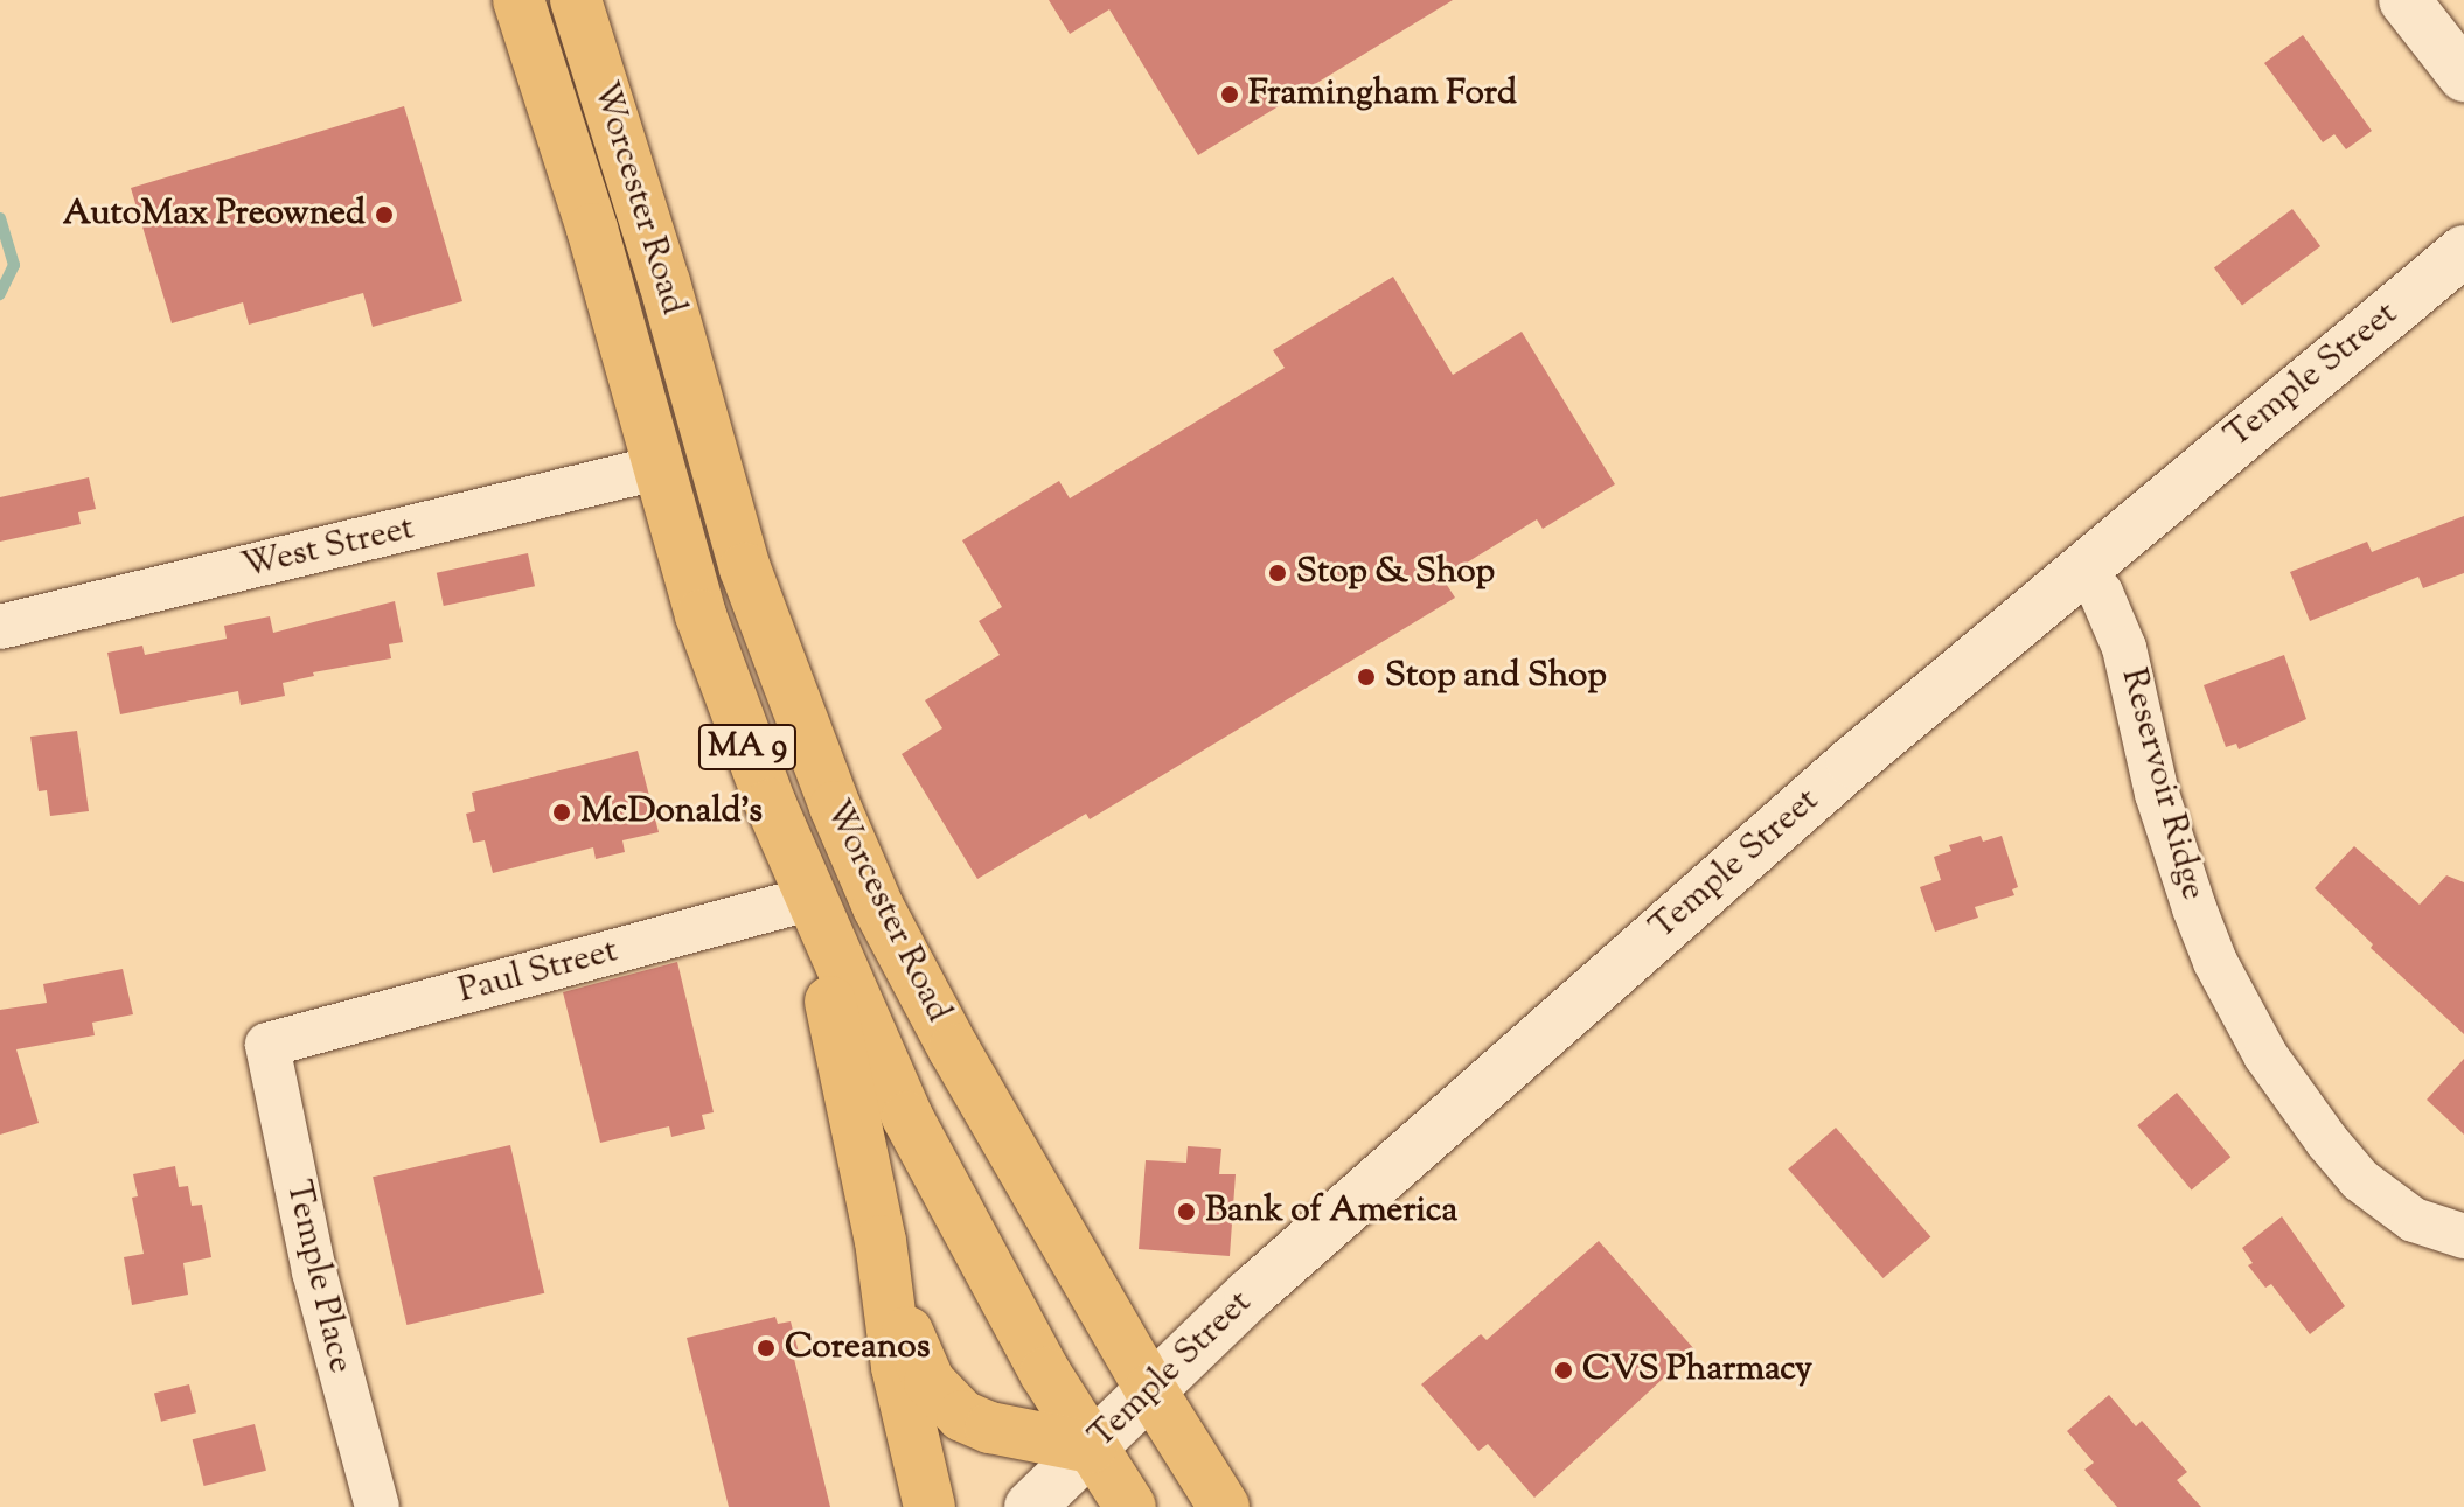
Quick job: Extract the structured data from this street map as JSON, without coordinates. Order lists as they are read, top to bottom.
{
  "streets": {
    "highway": ["Worcester Road", "MA 9"],
    "street": [
      "Temple Street",
      "West Street",
      "Reservoir Ridge",
      "Paul Street",
      "Temple Place"
    ]
  },
  "crossings": [
    ["Worcester Road", "Temple Street"],
    ["Worcester Road", "West Street"],
    ["Worcester Road", "Paul Street"],
    ["Temple Street", "Reservoir Ridge"],
    ["Paul Street", "Temple Place"]
  ],
  "places": [
    "Framingham Ford",
    "AutoMax Preowned",
    "Stop & Shop",
    "Stop and Shop",
    "McDonald's",
    "Bank of America",
    "Coreanos",
    "CVS Pharmacy"
  ]
}
